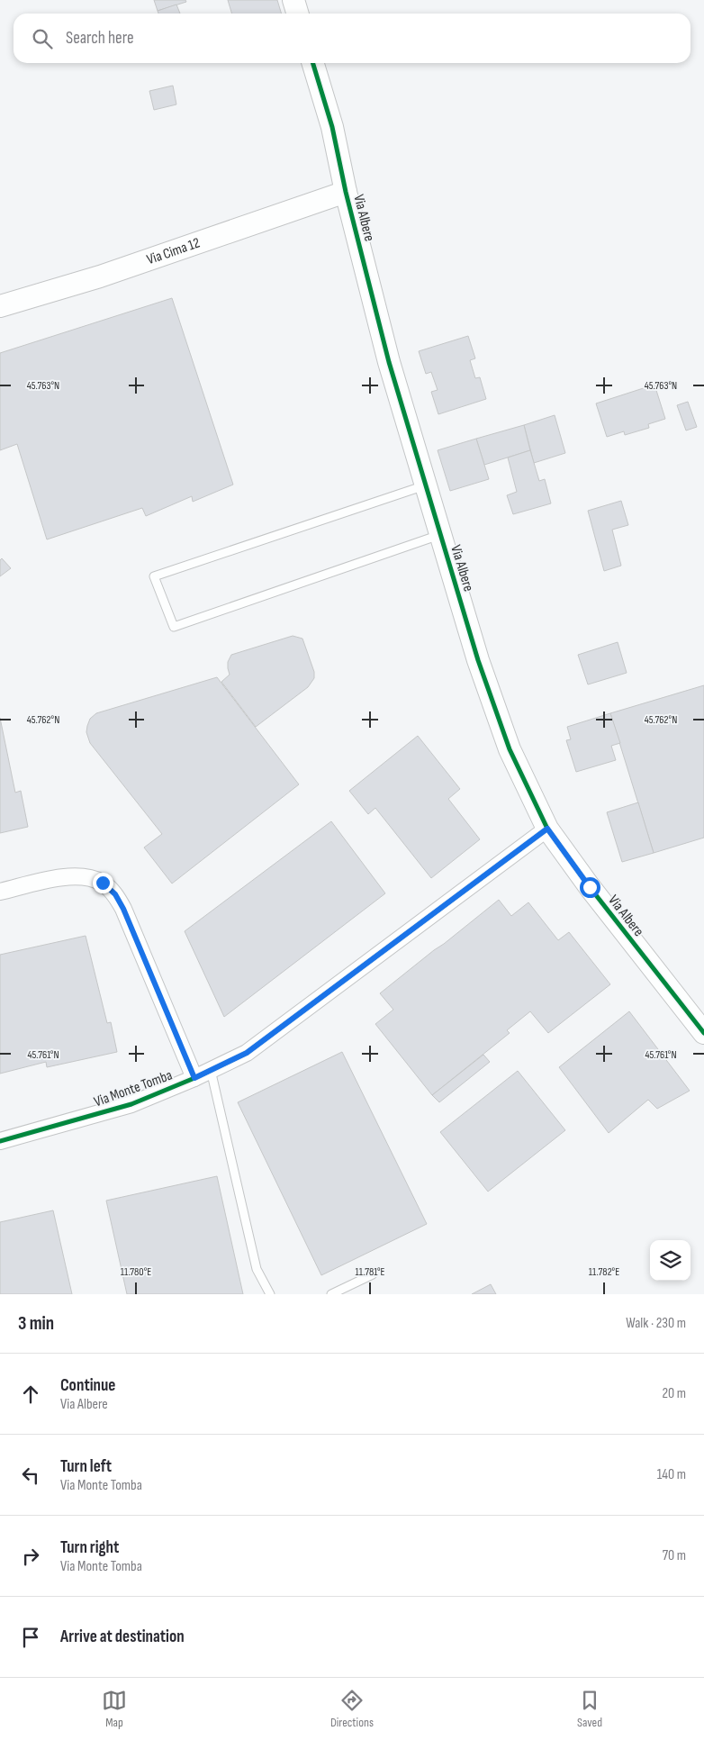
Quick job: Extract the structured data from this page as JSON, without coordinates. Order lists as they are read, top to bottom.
{
  "streets": {
    "street": ["Via Albere", "Via Cima 12", "Via Monte Tomba"]
  },
  "crossings": [
    ["Via Albere", "Via Cima 12"],
    ["Via Albere", "Via Monte Tomba"]
  ],
  "page": {
    "search": "Search here",
    "heading": ["3 min", "Walk · 230 m"],
    "list": [
      ["Continue", "Via Albere", "20 m"],
      ["Turn left", "Via Monte Tomba", "140 m"],
      ["Turn right", "Via Monte Tomba", "70 m"],
      "Arrive at destination"
    ],
    "nav": ["Map", "Directions", "Saved"]
  },
  "coordinates": [
    "45.763°N",
    "45.762°N",
    "45.761°N",
    "11.780°E",
    "11.781°E",
    "11.782°E"
  ]
}
